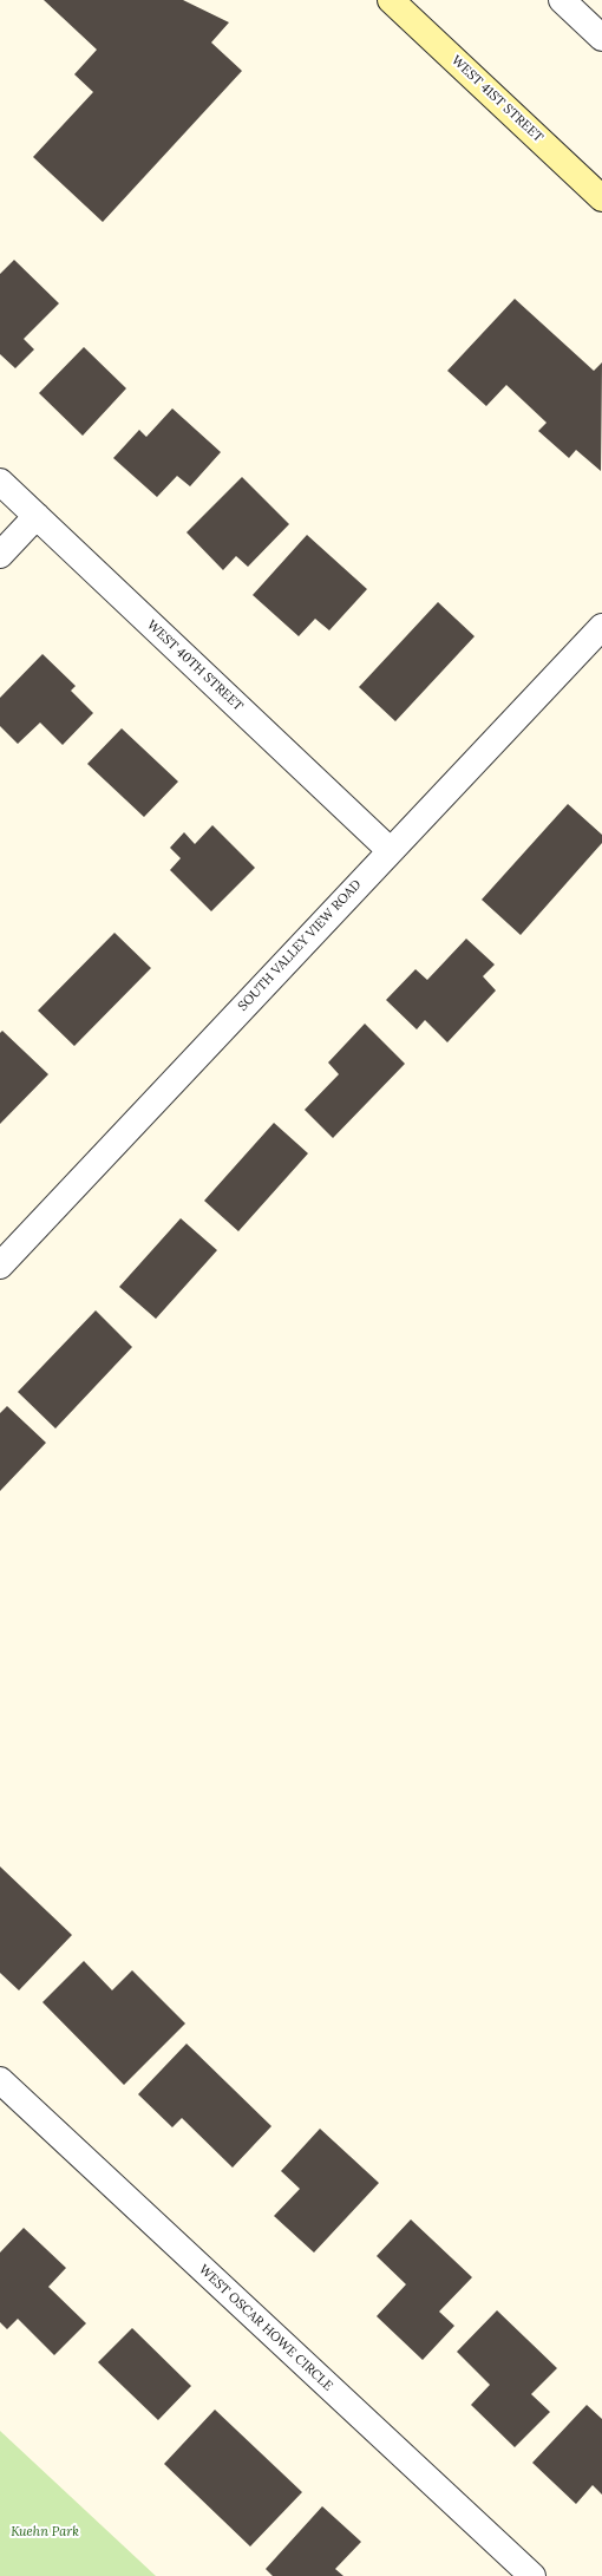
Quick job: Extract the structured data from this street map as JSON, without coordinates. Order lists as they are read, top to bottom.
{
  "streets": {
    "main road": ["WEST 41ST STREET"],
    "street": ["WEST 40TH STREET", "SOUTH VALLEY VIEW ROAD", "WEST OSCAR HOWE CIRCLE"]
  },
  "crossings": [
    ["WEST 40TH STREET", "SOUTH VALLEY VIEW ROAD"]
  ],
  "parks": ["Kuehn Park"]
}
